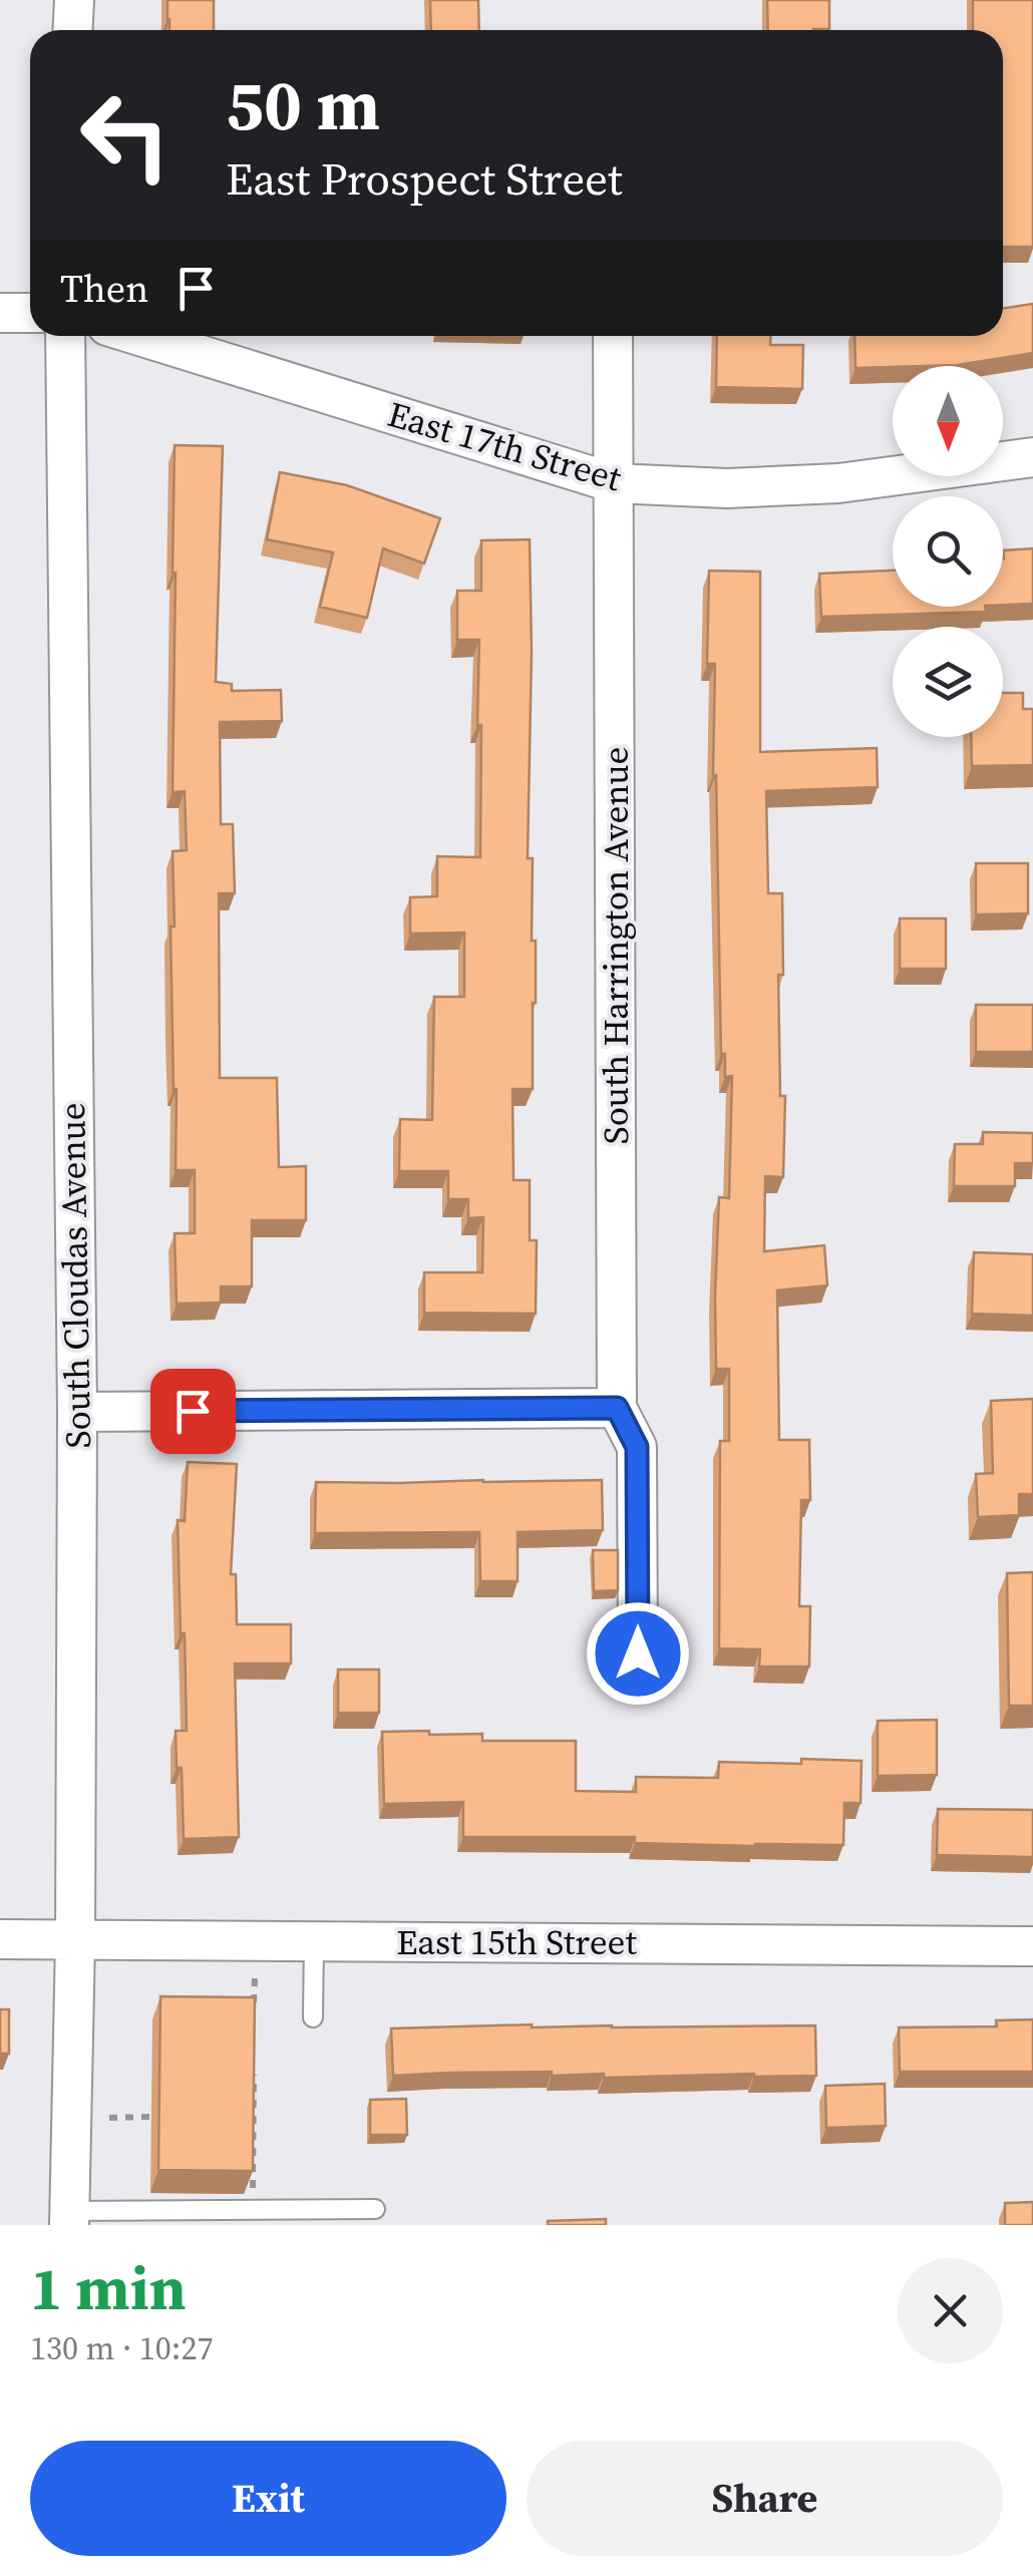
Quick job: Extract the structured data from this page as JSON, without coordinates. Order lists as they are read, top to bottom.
{
  "streets": {
    "street": [
      "East 17th Street",
      "South Harrington Avenue",
      "South Cloudas Avenue",
      "East 15th Street"
    ]
  },
  "crossings": [
    ["East 17th Street", "South Harrington Avenue"],
    ["South Cloudas Avenue", "East 15th Street"]
  ],
  "north": "bottom",
  "page": {
    "turn": ["50 m", "East Prospect Street"],
    "then": "Then",
    "heading": ["1 min", "130 m · 10:27"],
    "buttons": ["Exit", "Share"]
  }
}
